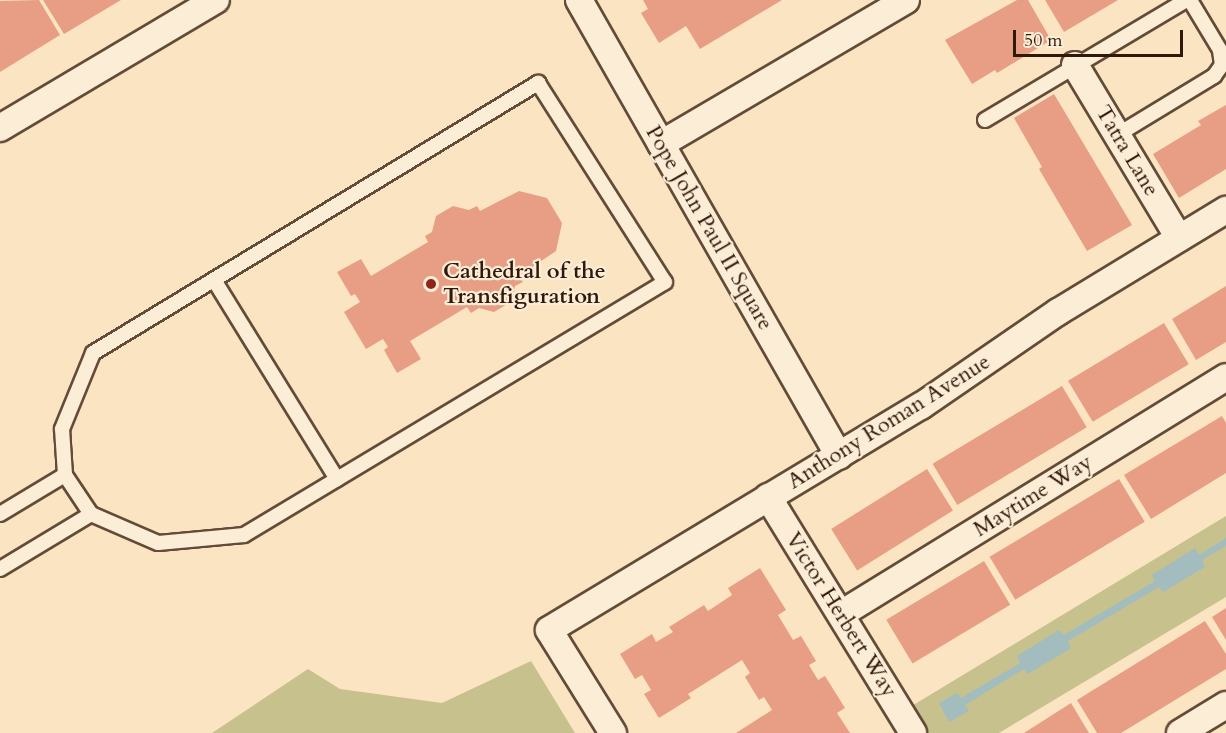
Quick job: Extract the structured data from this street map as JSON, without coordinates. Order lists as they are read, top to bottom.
{
  "streets": {
    "street": [
      "Tatra Lane",
      "Pope John Paul II Square",
      "Anthony Roman Avenue",
      "Maytime Way",
      "Victor Herbert Way"
    ]
  },
  "crossings": [
    ["Tatra Lane", "Anthony Roman Avenue"],
    ["Pope John Paul II Square", "Anthony Roman Avenue"],
    ["Anthony Roman Avenue", "Victor Herbert Way"],
    ["Maytime Way", "Victor Herbert Way"]
  ],
  "places": ["Cathedral of the Transfiguration"],
  "scale_bar": "50 m"
}
